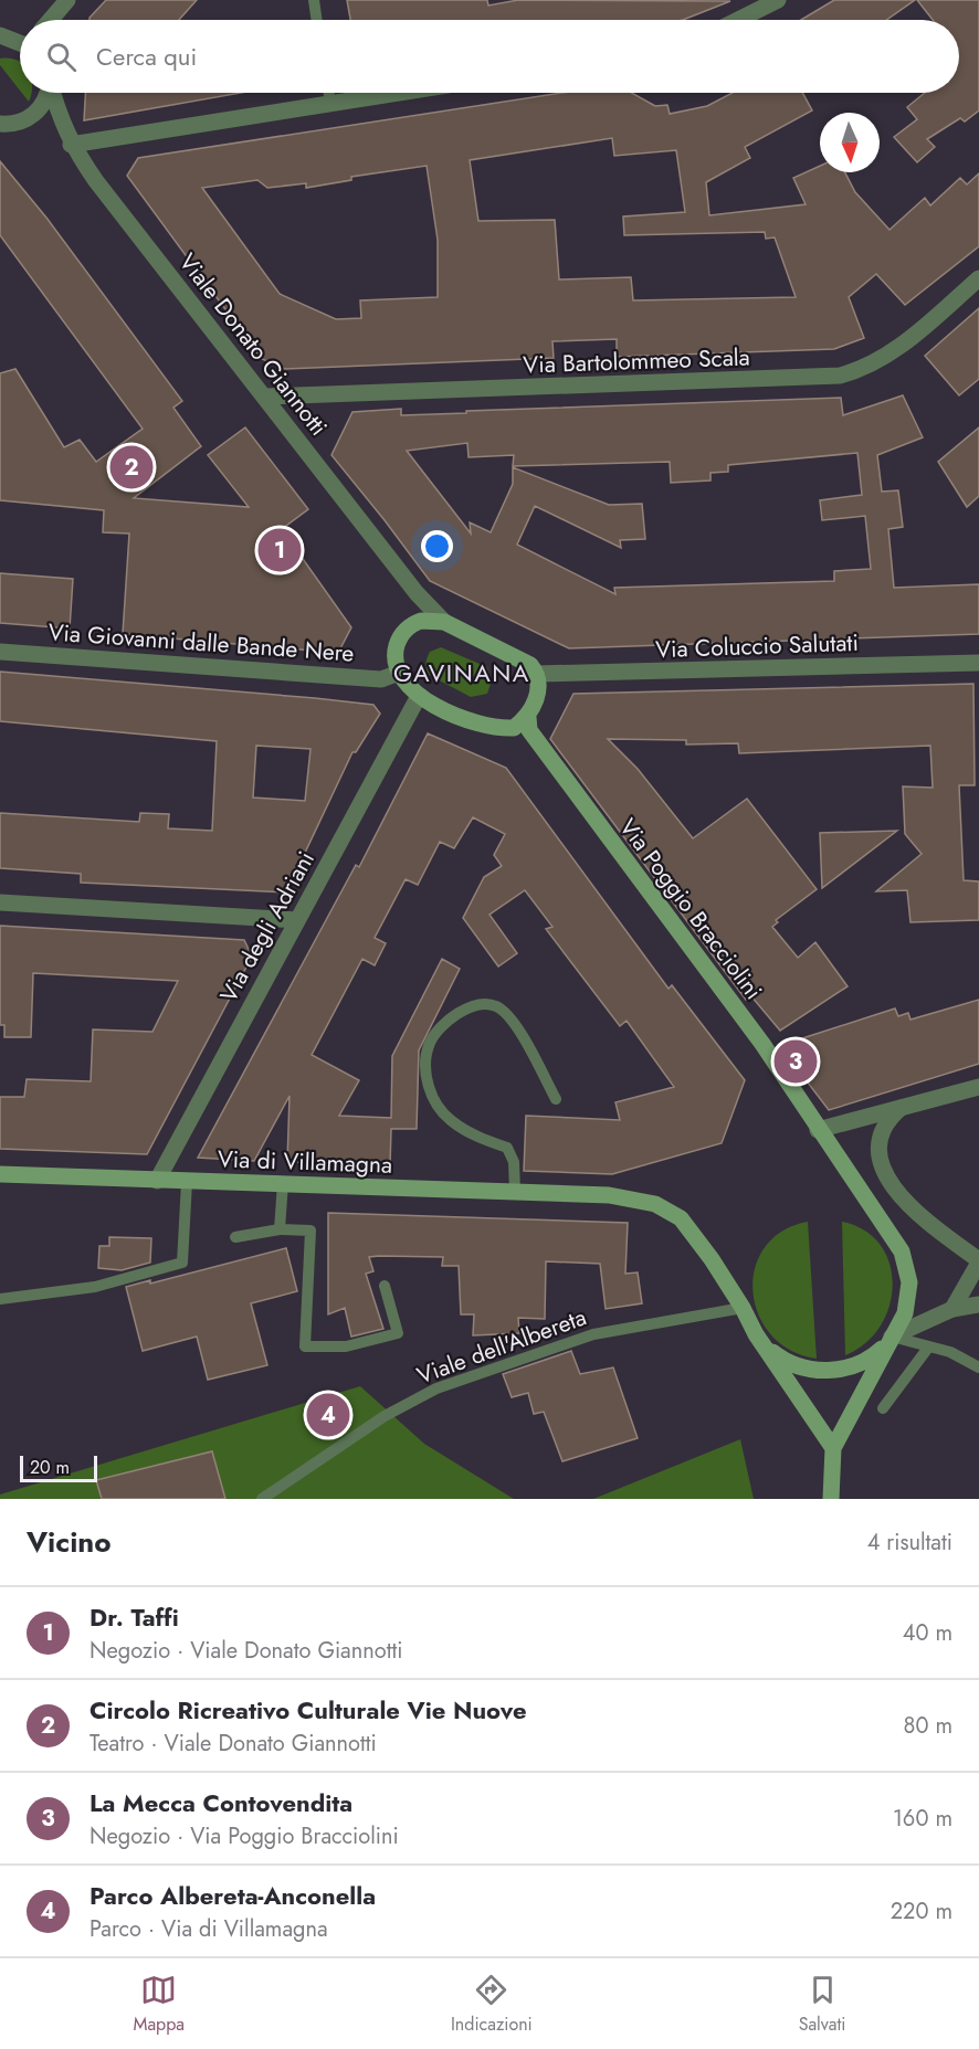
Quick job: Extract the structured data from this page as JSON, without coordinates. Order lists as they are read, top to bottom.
{
  "streets": {
    "main road": ["Via Poggio Bracciolini", "Via di Villamagna"],
    "street": [
      "Viale Donato Giannotti",
      "Via Bartolommeo Scala",
      "Via Giovanni dalle Bande Nere",
      "Via Coluccio Salutati",
      "Via degli Adriani"
    ],
    "lane": ["Viale dell'Albereta"]
  },
  "crossings": [
    ["Viale Donato Giannotti", "Via Bartolommeo Scala"],
    ["Via Poggio Bracciolini", "Via di Villamagna"],
    ["Via degli Adriani", "Via di Villamagna"],
    ["Via di Villamagna", "Viale dell'Albereta"]
  ],
  "districts": ["GAVINANA"],
  "scale_bar": "20 m",
  "north": "bottom",
  "page": {
    "search": "Cerca qui",
    "pins": [
      "2",
      "1",
      "3",
      "4"
    ],
    "scale": "20 m",
    "heading": ["Vicino", "4 risultati"],
    "list": [
      {
        "mark": "1",
        "name": "Dr. Taffi",
        "note": "Negozio · Viale Donato Giannotti",
        "value": "40 m"
      },
      {
        "mark": "2",
        "name": "Circolo Ricreativo Culturale Vie Nuove",
        "note": "Teatro · Viale Donato Giannotti",
        "value": "80 m"
      },
      {
        "mark": "3",
        "name": "La Mecca Contovendita",
        "note": "Negozio · Via Poggio Bracciolini",
        "value": "160 m"
      },
      {
        "mark": "4",
        "name": "Parco Albereta-Anconella",
        "note": "Parco · Via di Villamagna",
        "value": "220 m"
      }
    ],
    "nav": ["Mappa", "Indicazioni", "Salvati"]
  }
}
